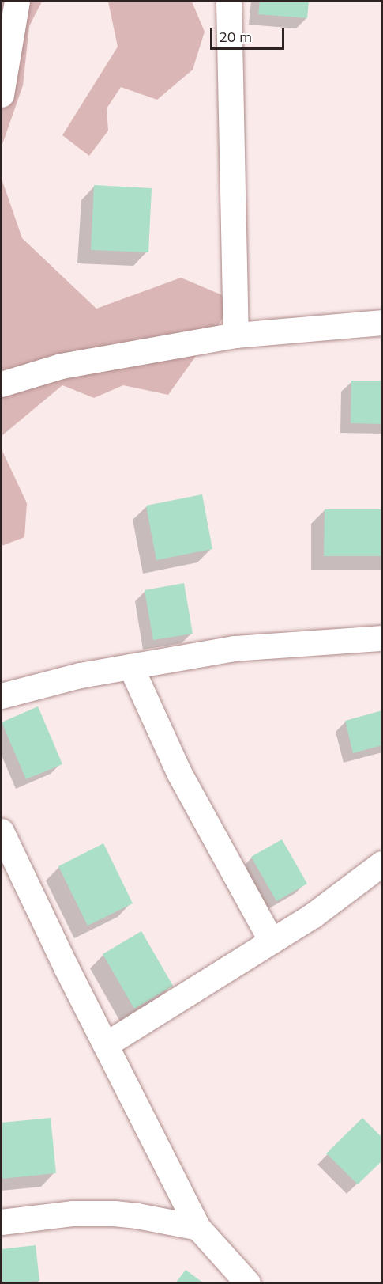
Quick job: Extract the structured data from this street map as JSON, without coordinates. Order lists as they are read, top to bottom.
{
  "scale_bar": "20 m"
}
